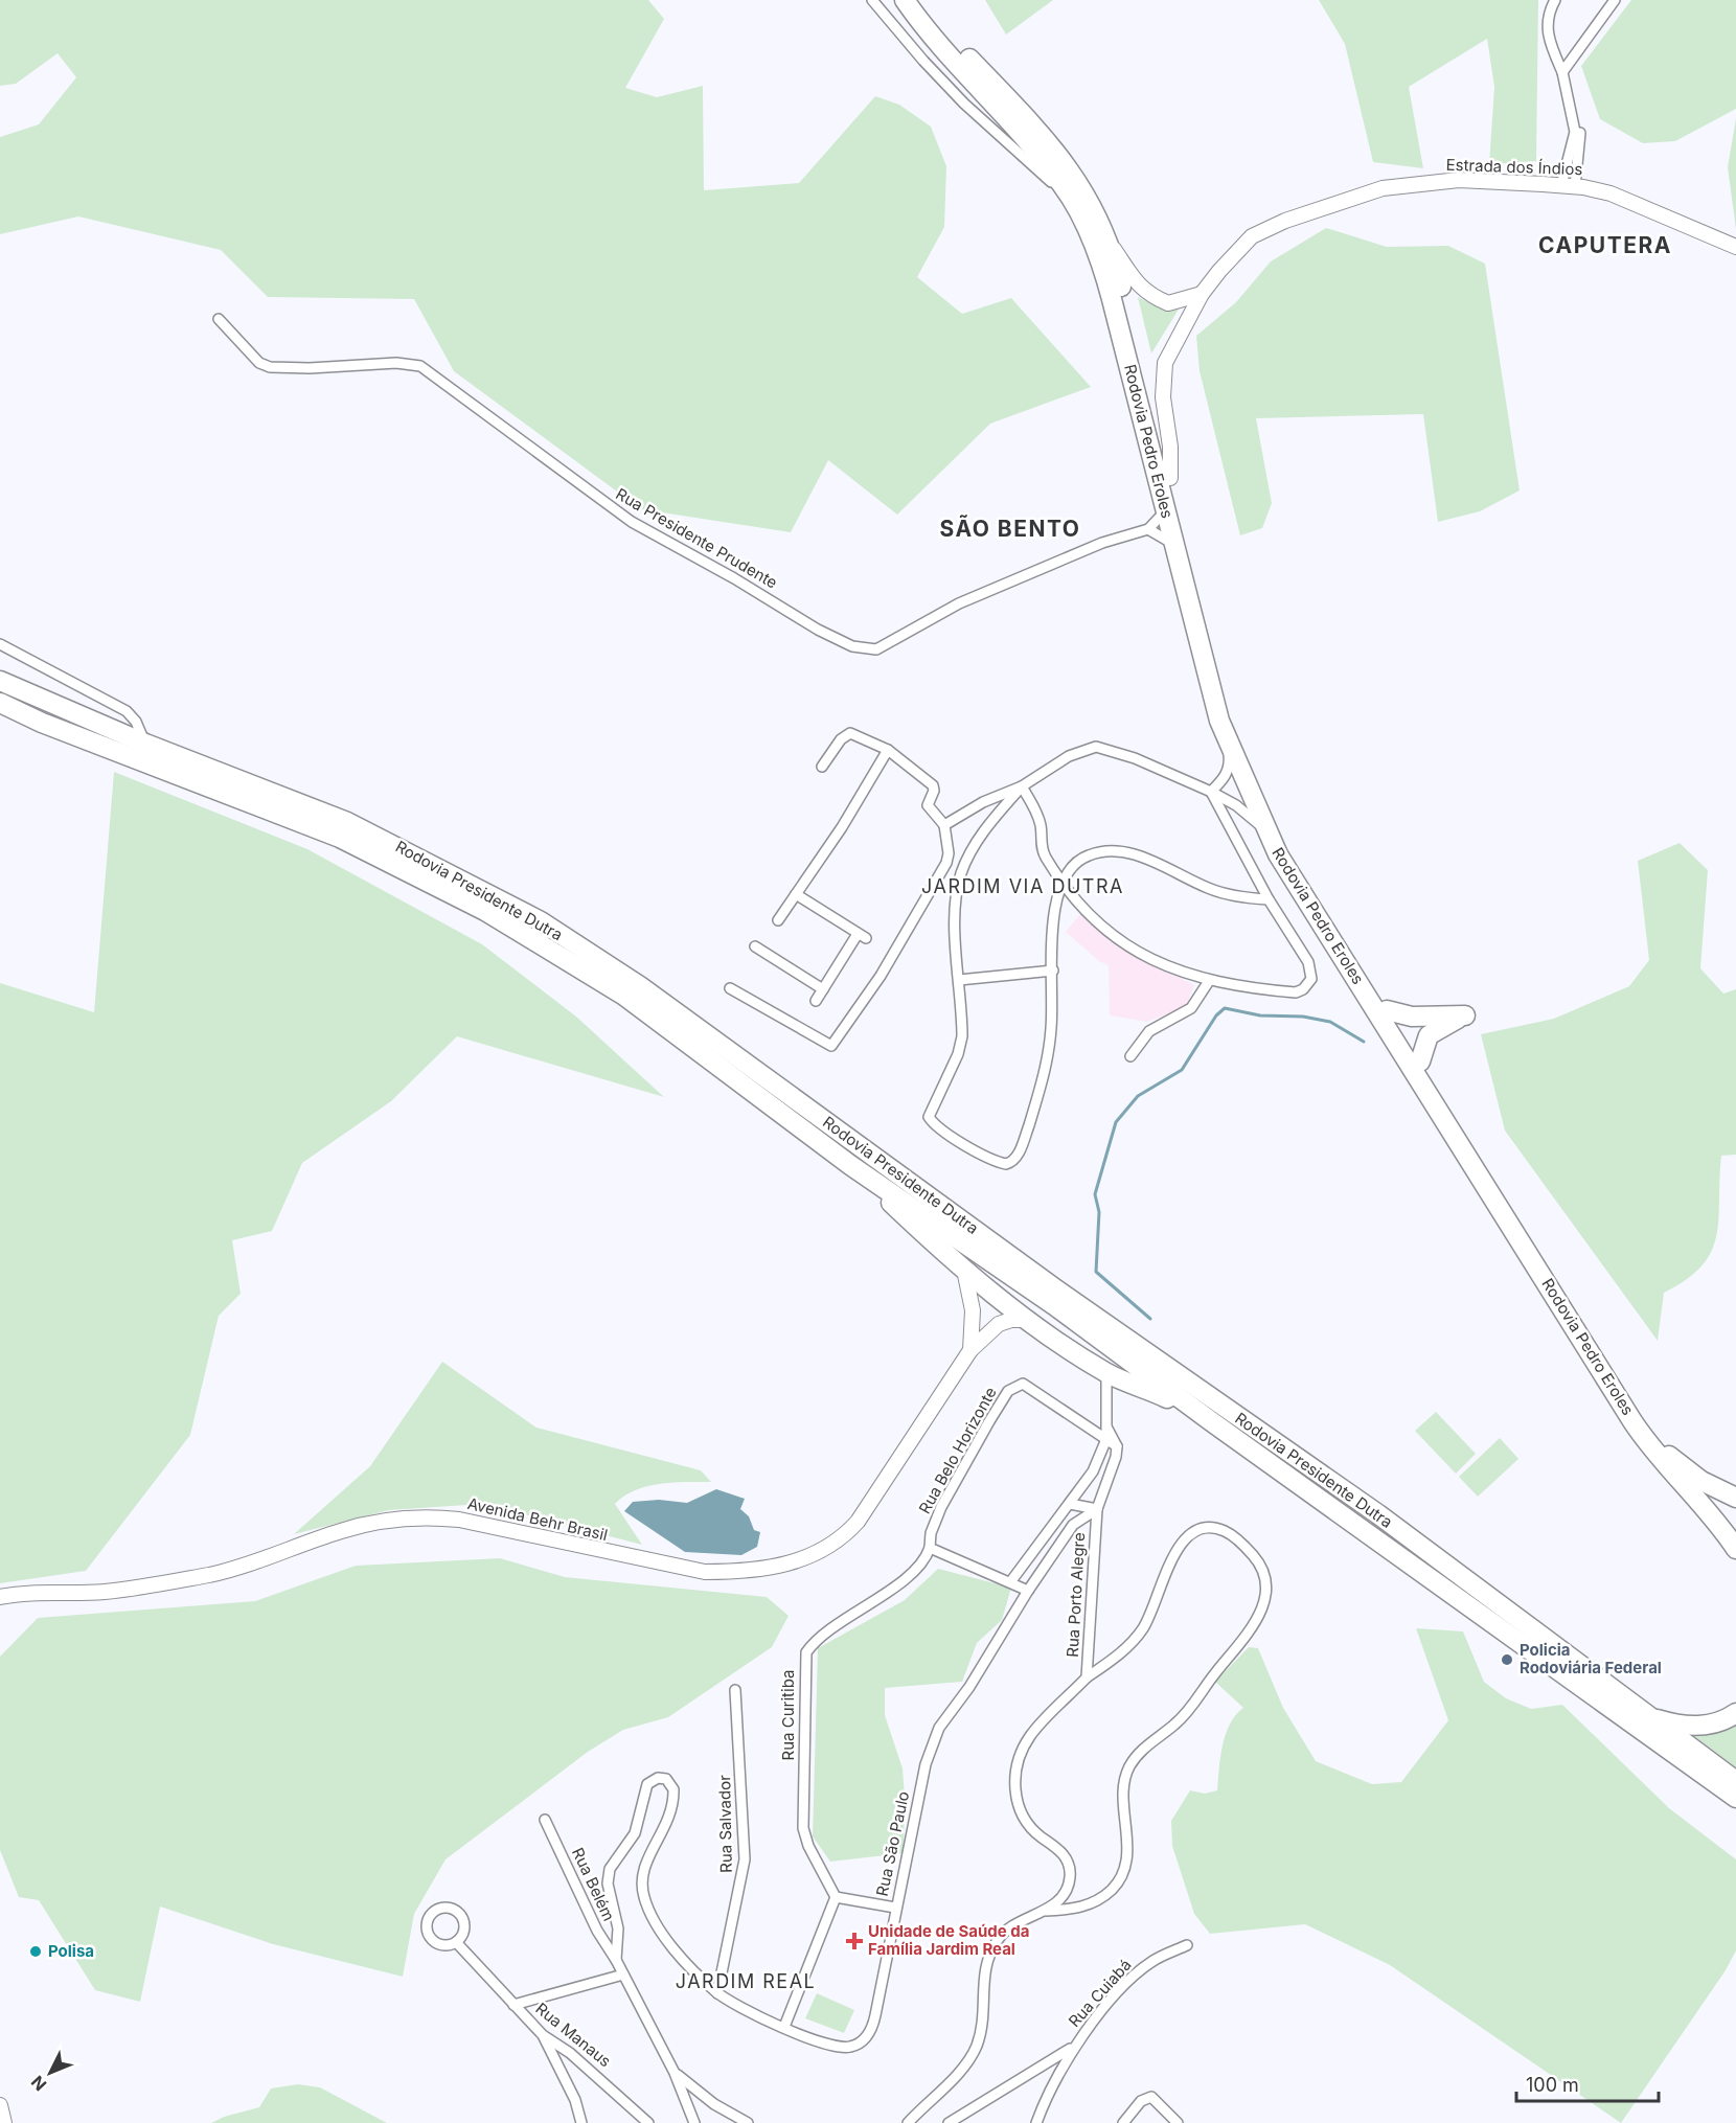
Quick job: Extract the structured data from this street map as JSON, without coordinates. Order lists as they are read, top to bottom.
{
  "streets": {
    "highway": ["Rodovia Pedro Eroles", "Rodovia Presidente Dutra"],
    "street": [
      "Estrada dos Índios",
      "Rua Presidente Prudente",
      "Rua Belo Horizonte",
      "Avenida Behr Brasil",
      "Rua Porto Alegre",
      "Rua Curitiba",
      "Rua Salvador",
      "Rua São Paulo",
      "Rua Belém",
      "Rua Cuiabá",
      "Rua Manaus"
    ]
  },
  "crossings": [
    ["Estrada dos Índios", "Rodovia Pedro Eroles"],
    ["Rua Belo Horizonte", "Rua Porto Alegre"],
    ["Rua Belo Horizonte", "Rua Curitiba"],
    ["Rua Porto Alegre", "Rua São Paulo"],
    ["Rua Salvador", "Rua São Paulo"],
    ["Rua São Paulo", "Rua Belém"]
  ],
  "districts": [
    "CAPUTERA",
    "SÃO BENTO",
    "JARDIM VIA DUTRA",
    "JARDIM REAL"
  ],
  "places": {
    "other": ["Policia Rodoviária Federal", "Polisa"],
    "health": ["Unidade de Saúde da Família Jardim Real"]
  },
  "scale_bar": "100 m",
  "north": "bottom left"
}
